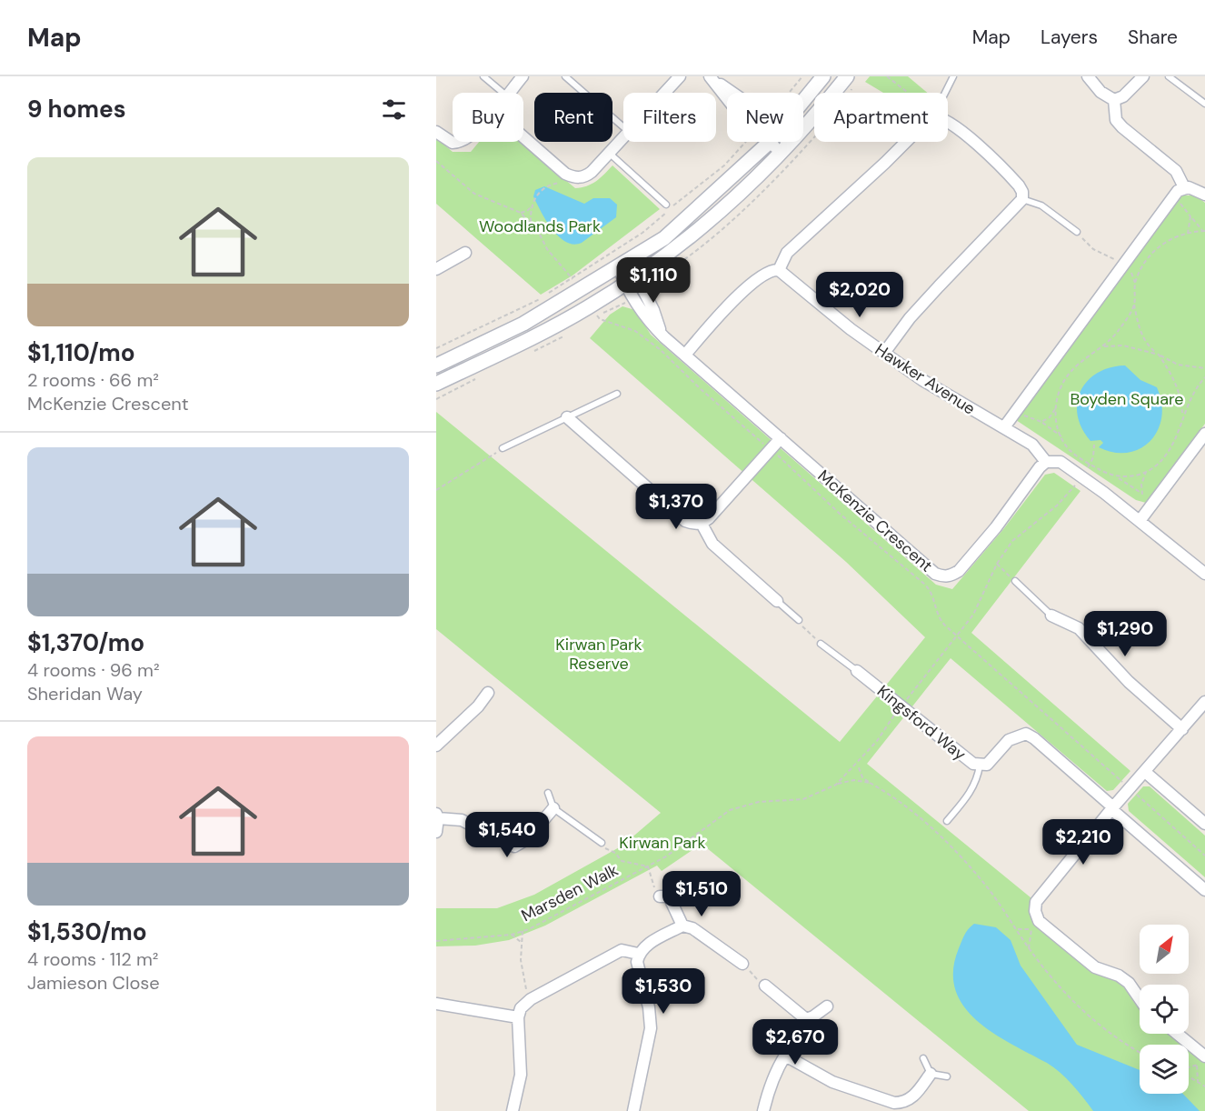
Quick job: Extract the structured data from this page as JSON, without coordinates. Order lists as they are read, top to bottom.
{
  "streets": {
    "street": ["Hawker Avenue", "McKenzie Crescent", "Kingsford Way"],
    "path": ["Marsden Walk"]
  },
  "crossings": [
    ["Hawker Avenue", "McKenzie Crescent"]
  ],
  "parks": [
    "Woodlands Park",
    "Boyden Square",
    "Kirwan Park Reserve",
    "Kirwan Park"
  ],
  "north": "top right",
  "page": {
    "header": "Map",
    "nav": ["Map", "Layers", "Share"],
    "heading": "9 homes",
    "chip": [
      "Buy",
      "Rent",
      "Filters",
      "New",
      "Apartment"
    ],
    "list": [
      {
        "name": "$1,110/mo",
        "note": "2 rooms · 66 m² · McKenzie Crescent"
      },
      {
        "name": "$1,370/mo",
        "note": "4 rooms · 96 m² · Sheridan Way"
      },
      {
        "name": "$1,530/mo",
        "note": "4 rooms · 112 m² · Jamieson Close"
      }
    ],
    "price": [
      "$1,110",
      "$2,020",
      "$1,370",
      "$1,290",
      "$1,540",
      "$2,210",
      "$1,510",
      "$1,530",
      "$2,670"
    ]
  }
}
